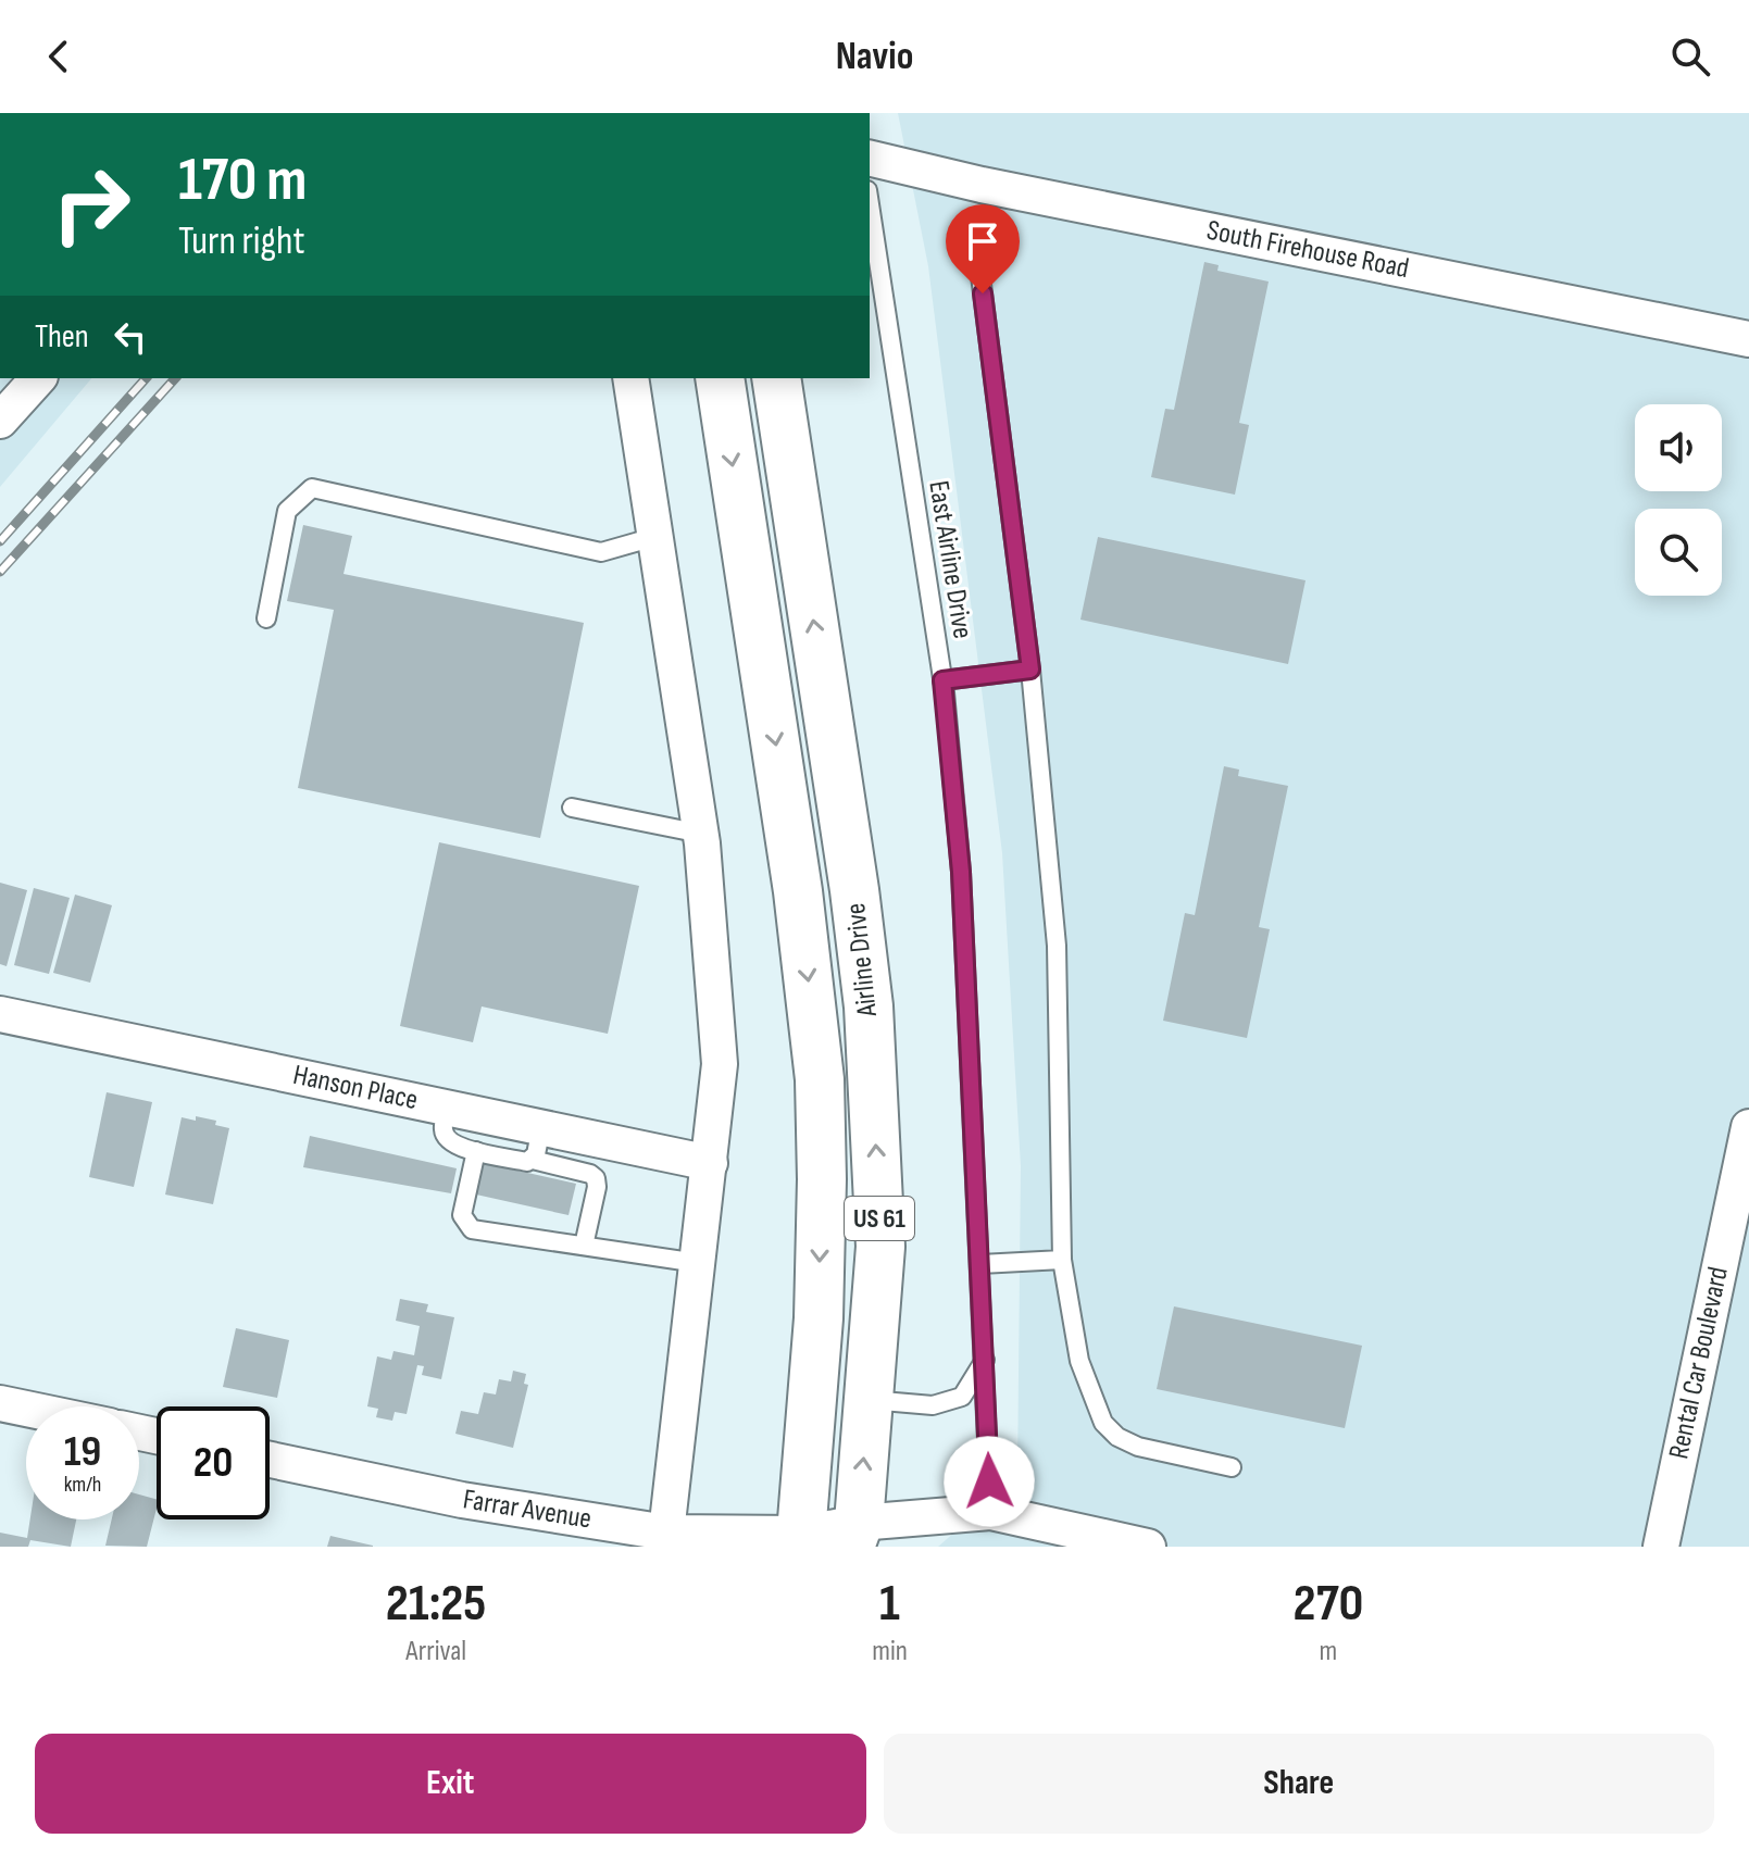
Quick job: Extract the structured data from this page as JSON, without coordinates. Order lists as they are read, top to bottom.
{
  "streets": {
    "highway": ["Airline Drive", "US 61"],
    "street": [
      "South Firehouse Road",
      "Hanson Place",
      "Rental Car Boulevard",
      "Farrar Avenue"
    ],
    "lane": ["East Airline Drive"]
  },
  "crossings": [
    ["East Airline Drive", "Farrar Avenue"],
    ["Airline Drive", "Farrar Avenue"]
  ],
  "page": {
    "header": "Navio",
    "turn": ["170 m", "Turn right"],
    "then": "Then",
    "speed": "19 km/h",
    "limit": "20",
    "eta": [
      "21:25",
      "Arrival",
      "1",
      "min",
      "270",
      "m"
    ],
    "buttons": ["Exit", "Share"]
  }
}
